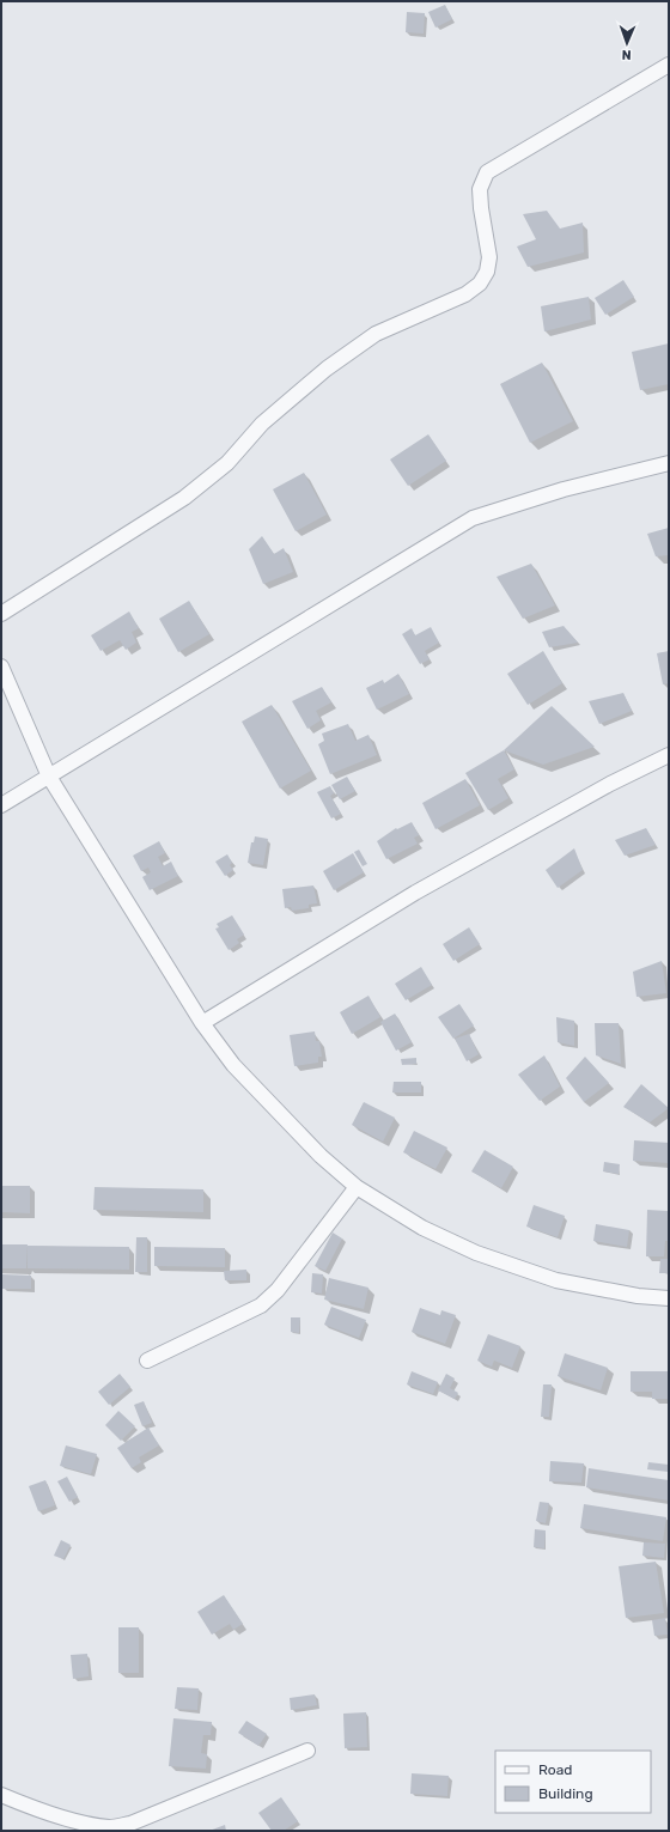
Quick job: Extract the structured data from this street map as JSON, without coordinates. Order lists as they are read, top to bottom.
{
  "legend": ["Road", "Building"],
  "north": "bottom"
}
